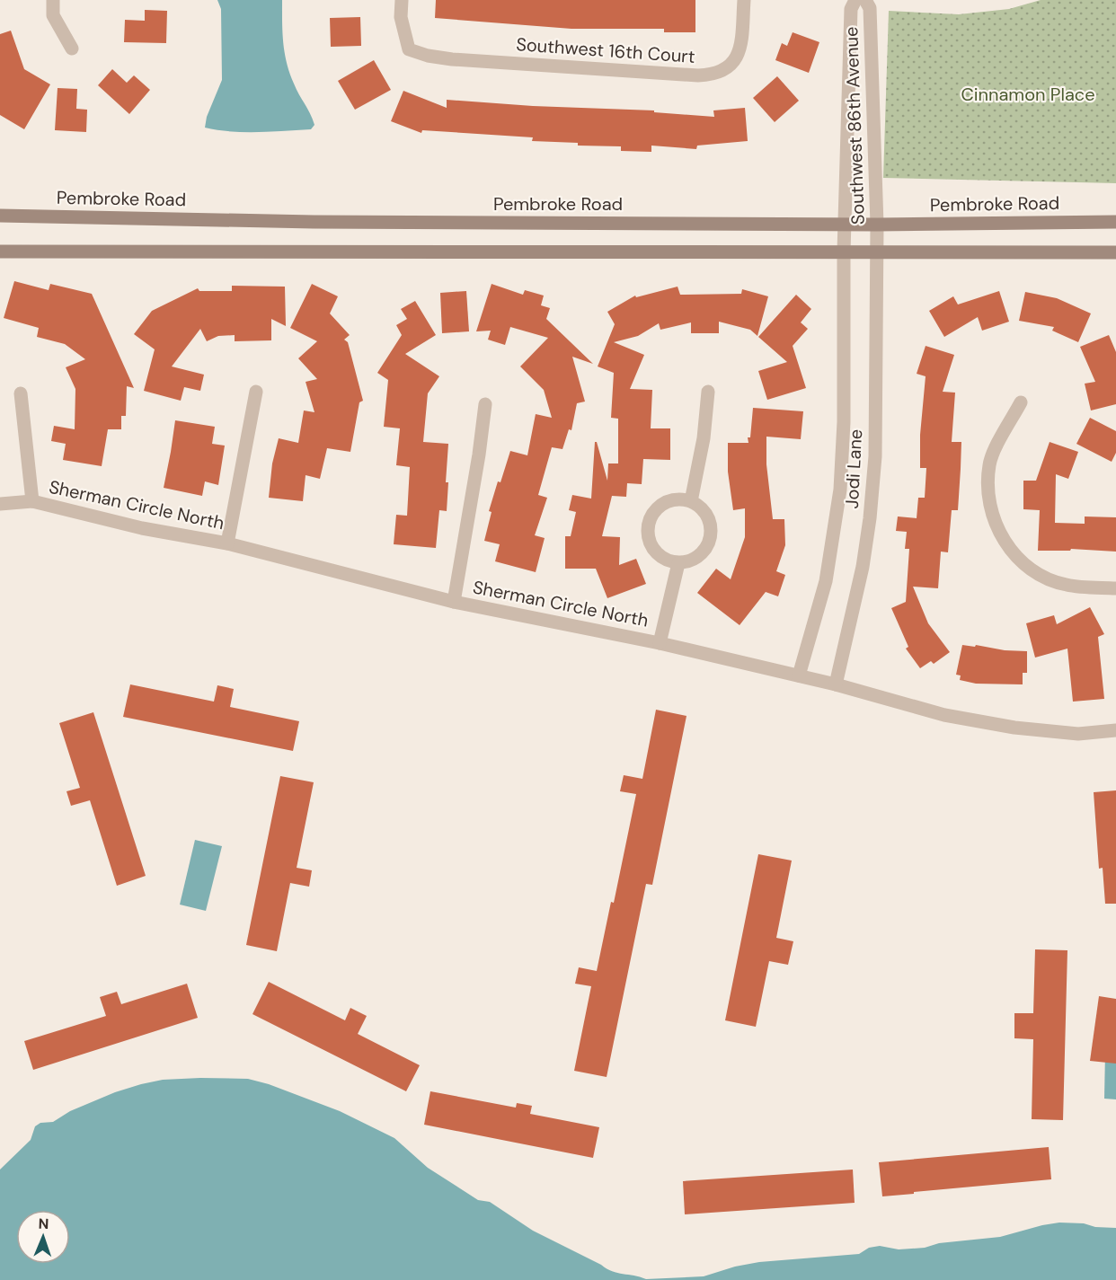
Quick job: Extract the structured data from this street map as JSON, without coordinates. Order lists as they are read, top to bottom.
{
  "streets": {
    "main road": ["Pembroke Road"],
    "street": [
      "Southwest 16th Court",
      "Southwest 86th Avenue",
      "Jodi Lane",
      "Sherman Circle North"
    ]
  },
  "crossings": [
    ["Southwest 86th Avenue", "Pembroke Road"],
    ["Southwest 86th Avenue", "Jodi Lane"],
    ["Jodi Lane", "Sherman Circle North"]
  ],
  "parks": ["Cinnamon Place"],
  "north": "top"
}
